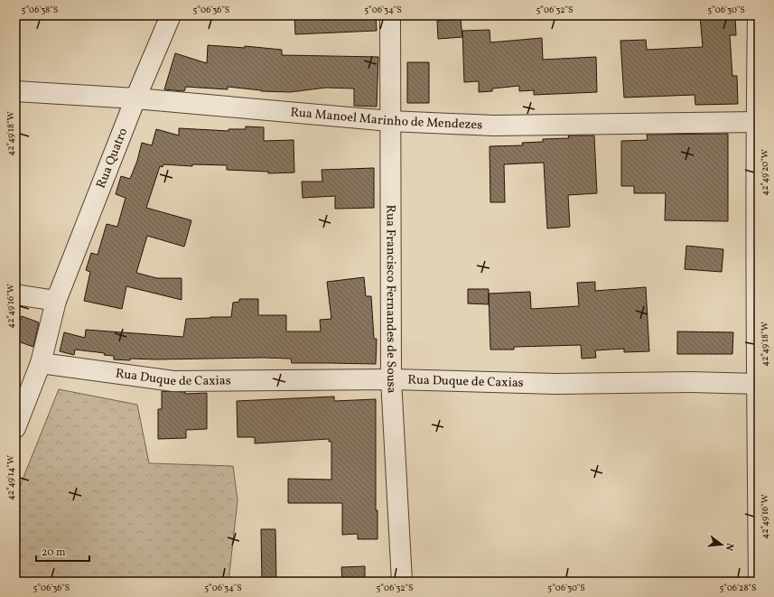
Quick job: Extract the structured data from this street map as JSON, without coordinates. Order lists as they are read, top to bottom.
{
  "streets": {
    "street": [
      "Rua Manoel Marinho de Mendezes",
      "Rua Quatro",
      "Rua Francisco Fernandes de Sousa",
      "Rua Duque de Caxias"
    ]
  },
  "crossings": [
    ["Rua Manoel Marinho de Mendezes", "Rua Quatro"],
    ["Rua Manoel Marinho de Mendezes", "Rua Francisco Fernandes de Sousa"],
    ["Rua Francisco Fernandes de Sousa", "Rua Duque de Caxias"]
  ],
  "scale_bar": "20 m",
  "north": "right",
  "coordinates": [
    "5°06'38\"S",
    "5°06'36\"S",
    "5°06'34\"S",
    "5°06'32\"S",
    "5°06'30\"S",
    "42°49'18\"W",
    "42°49'20\"W",
    "42°49'16\"W",
    "42°49'14\"W",
    "5°06'28\"S"
  ]
}
